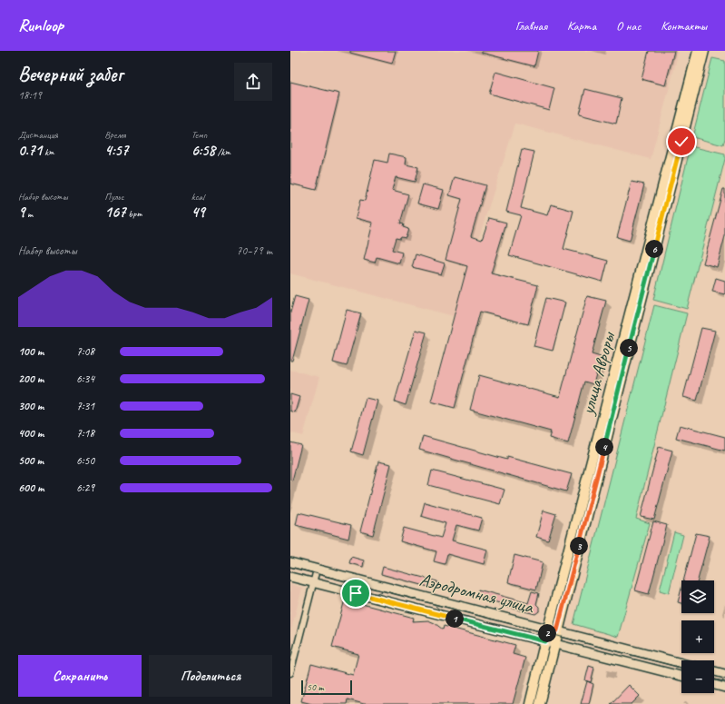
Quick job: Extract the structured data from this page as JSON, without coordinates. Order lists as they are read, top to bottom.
{
  "streets": {
    "main road": ["улица Авроры", "Аэродромная улица"]
  },
  "crossings": [
    ["улица Авроры", "Аэродромная улица"]
  ],
  "scale_bar": "50 m",
  "page": {
    "header": "Runloop",
    "nav": [
      "Главная",
      "Карта",
      "О нас",
      "Контакты"
    ],
    "heading": ["Вечерний забег", "18:19"],
    "stats": [
      ["Дистанция", "0.71 km"],
      ["Время", "4:57"],
      ["Темп", "6:58 /km"],
      ["Набор высоты", "9 m"],
      ["Пульс", "167 bpm"],
      ["kcal", "49"]
    ],
    "chart": ["Набор высоты", "70–79 m"],
    "pins": [
      "6",
      "5",
      "4",
      "3",
      "1",
      "2"
    ],
    "list": [
      {
        "name": "100 m",
        "note": "7:08"
      },
      {
        "name": "200 m",
        "note": "6:34"
      },
      {
        "name": "300 m",
        "note": "7:31"
      },
      {
        "name": "400 m",
        "note": "7:18"
      },
      {
        "name": "500 m",
        "note": "6:50"
      },
      {
        "name": "600 m",
        "note": "6:29"
      }
    ],
    "map_buttons": ["+", "−"],
    "buttons": ["Сохранить", "Поделиться"],
    "scale": "50 m"
  }
}
